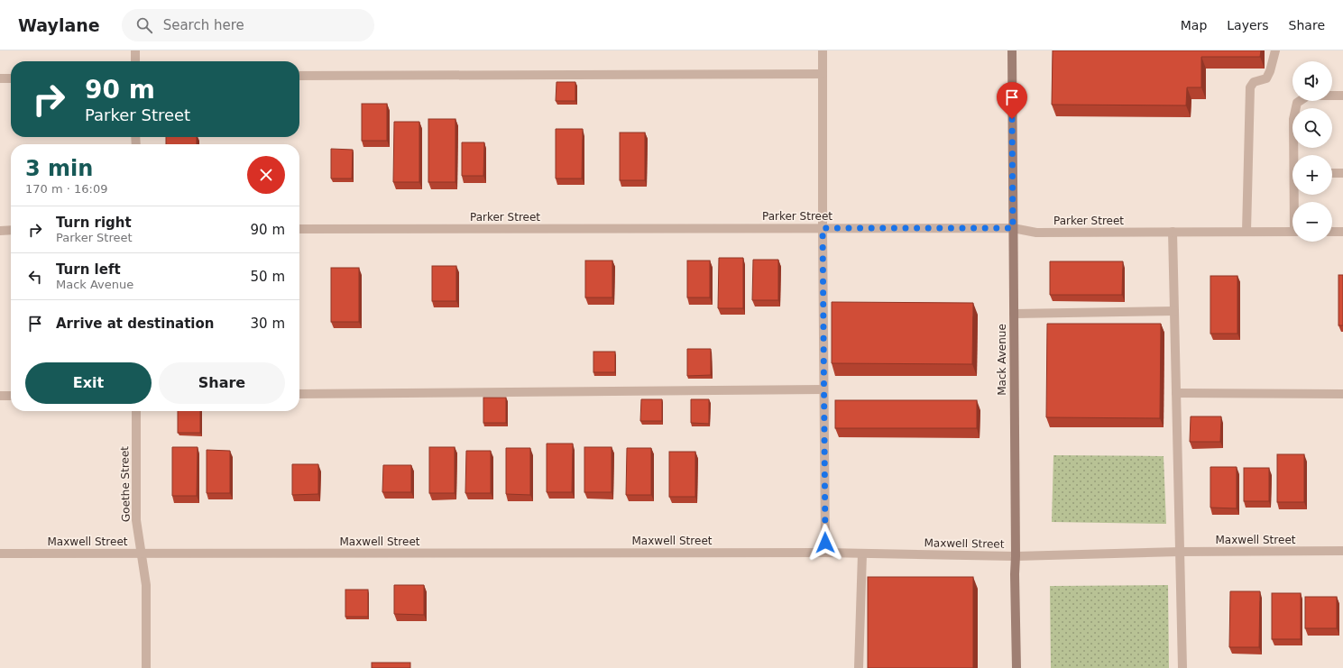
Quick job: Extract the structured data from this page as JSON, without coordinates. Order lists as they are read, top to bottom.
{
  "streets": {
    "main road": ["Mack Avenue"],
    "street": ["Parker Street", "Goethe Street", "Maxwell Street"]
  },
  "crossings": [
    ["Parker Street", "Mack Avenue"],
    ["Mack Avenue", "Maxwell Street"],
    ["Goethe Street", "Maxwell Street"]
  ],
  "page": {
    "header": "Waylane",
    "search": "Search here",
    "nav": ["Map", "Layers", "Share"],
    "map_buttons": ["+", "−"],
    "turn": ["90 m", "Parker Street"],
    "heading": ["3 min", "170 m · 16:09"],
    "list": [
      {
        "name": "Turn right",
        "note": "Parker Street",
        "value": "90 m"
      },
      {
        "name": "Turn left",
        "note": "Mack Avenue",
        "value": "50 m"
      },
      {
        "name": "Arrive at destination",
        "value": "30 m"
      }
    ],
    "buttons": ["Exit", "Share"]
  }
}
